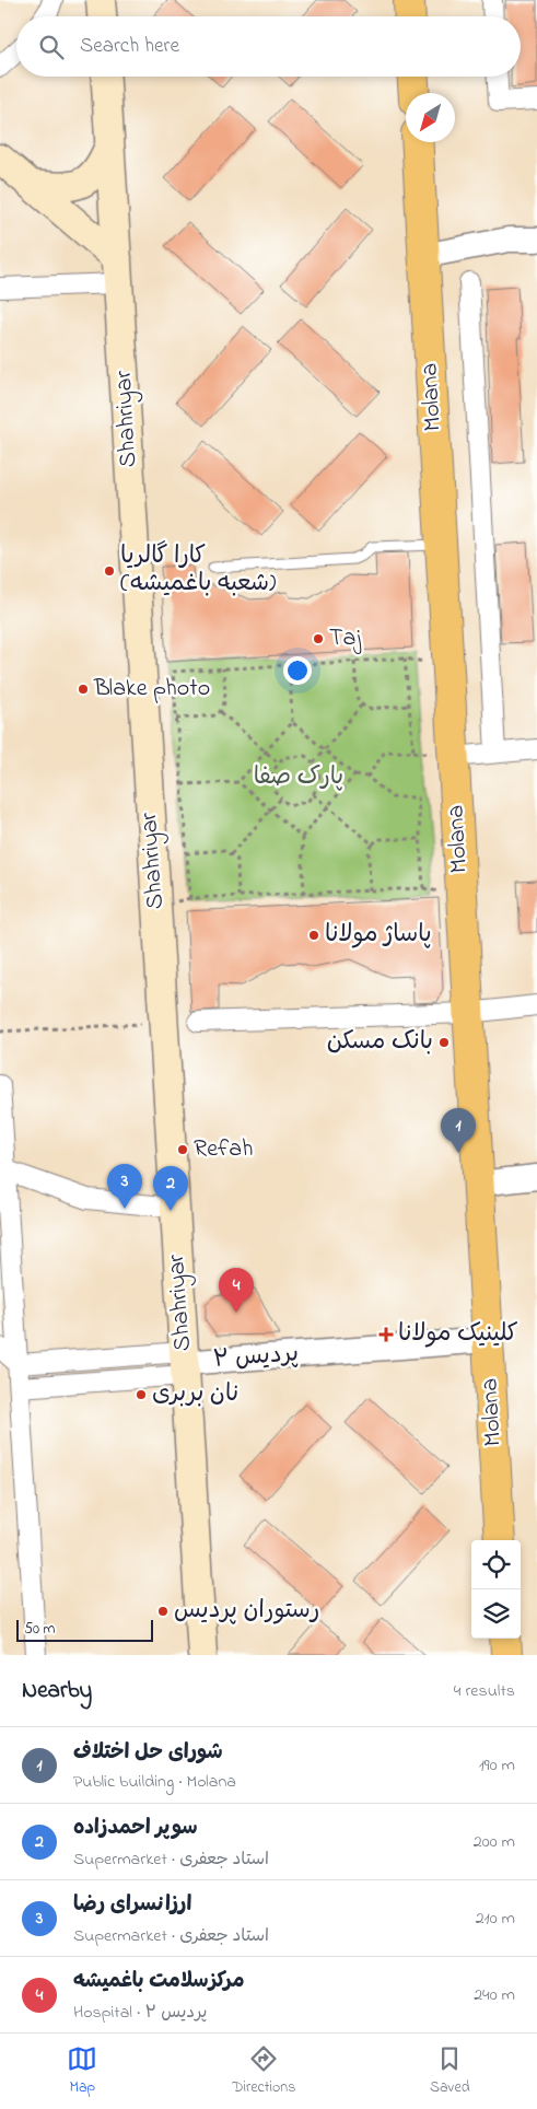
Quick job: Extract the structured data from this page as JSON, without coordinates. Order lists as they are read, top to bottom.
{
  "streets": {
    "main road": ["Molana", "Shahriyar"],
    "street": ["پردیس ۲"]
  },
  "crossings": [
    ["Molana", "پردیس ۲"],
    ["Shahriyar", "پردیس ۲"]
  ],
  "parks": ["پارک صفا"],
  "places": {
    "other": [
      "کارا گالریا (شعبه باغمیشه)",
      "Taj",
      "Blake photo",
      "پاساژ مولانا",
      "بانک مسکن",
      "Refah",
      "نان بربری",
      "رستوران پردیس"
    ],
    "health": ["کلینیک مولانا"]
  },
  "scale_bar": "50 m",
  "north": "bottom left",
  "page": {
    "search": "Search here",
    "pins": [
      "1",
      "3",
      "2",
      "4"
    ],
    "scale": "50 m",
    "heading": ["Nearby", "4 results"],
    "list": [
      {
        "mark": "1",
        "name": "شورای حل اختلاف",
        "note": "Public building · Molana",
        "value": "190 m"
      },
      {
        "mark": "2",
        "name": "سوپر احمدزاده",
        "note": "Supermarket · استاد جعفری",
        "value": "200 m"
      },
      {
        "mark": "3",
        "name": "ارزانسرای رضا",
        "note": "Supermarket · استاد جعفری",
        "value": "210 m"
      },
      {
        "mark": "4",
        "name": "مرکزسلامت باغمیشه",
        "note": "Hospital · پردیس ۲",
        "value": "240 m"
      }
    ],
    "nav": ["Map", "Directions", "Saved"]
  }
}
